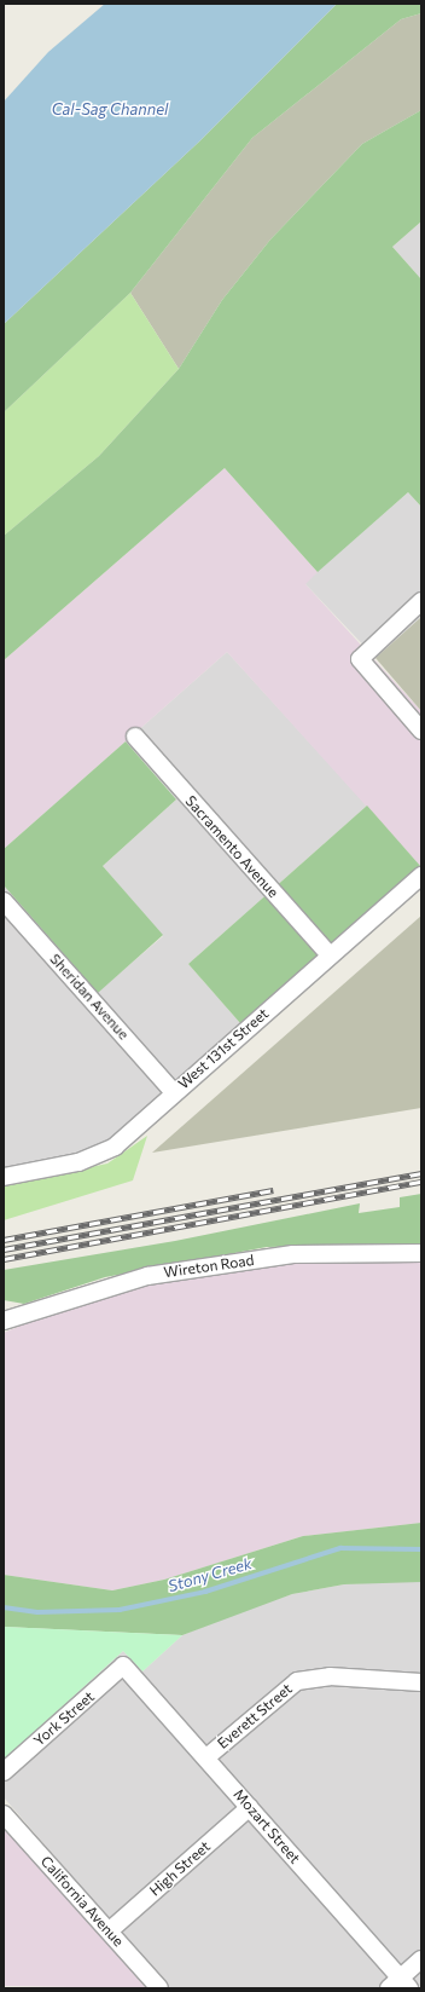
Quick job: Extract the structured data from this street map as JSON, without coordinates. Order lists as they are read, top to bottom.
{
  "streets": {
    "street": [
      "Sacramento Avenue",
      "Sheridan Avenue",
      "West 131st Street",
      "Wireton Road",
      "Everett Street",
      "York Street",
      "Mozart Street",
      "High Street",
      "California Avenue"
    ]
  },
  "crossings": [
    ["Sacramento Avenue", "West 131st Street"],
    ["Sheridan Avenue", "West 131st Street"],
    ["Everett Street", "Mozart Street"],
    ["York Street", "Mozart Street"],
    ["Mozart Street", "High Street"],
    ["High Street", "California Avenue"]
  ],
  "water": ["Cal-Sag Channel", "Stony Creek"]
}
